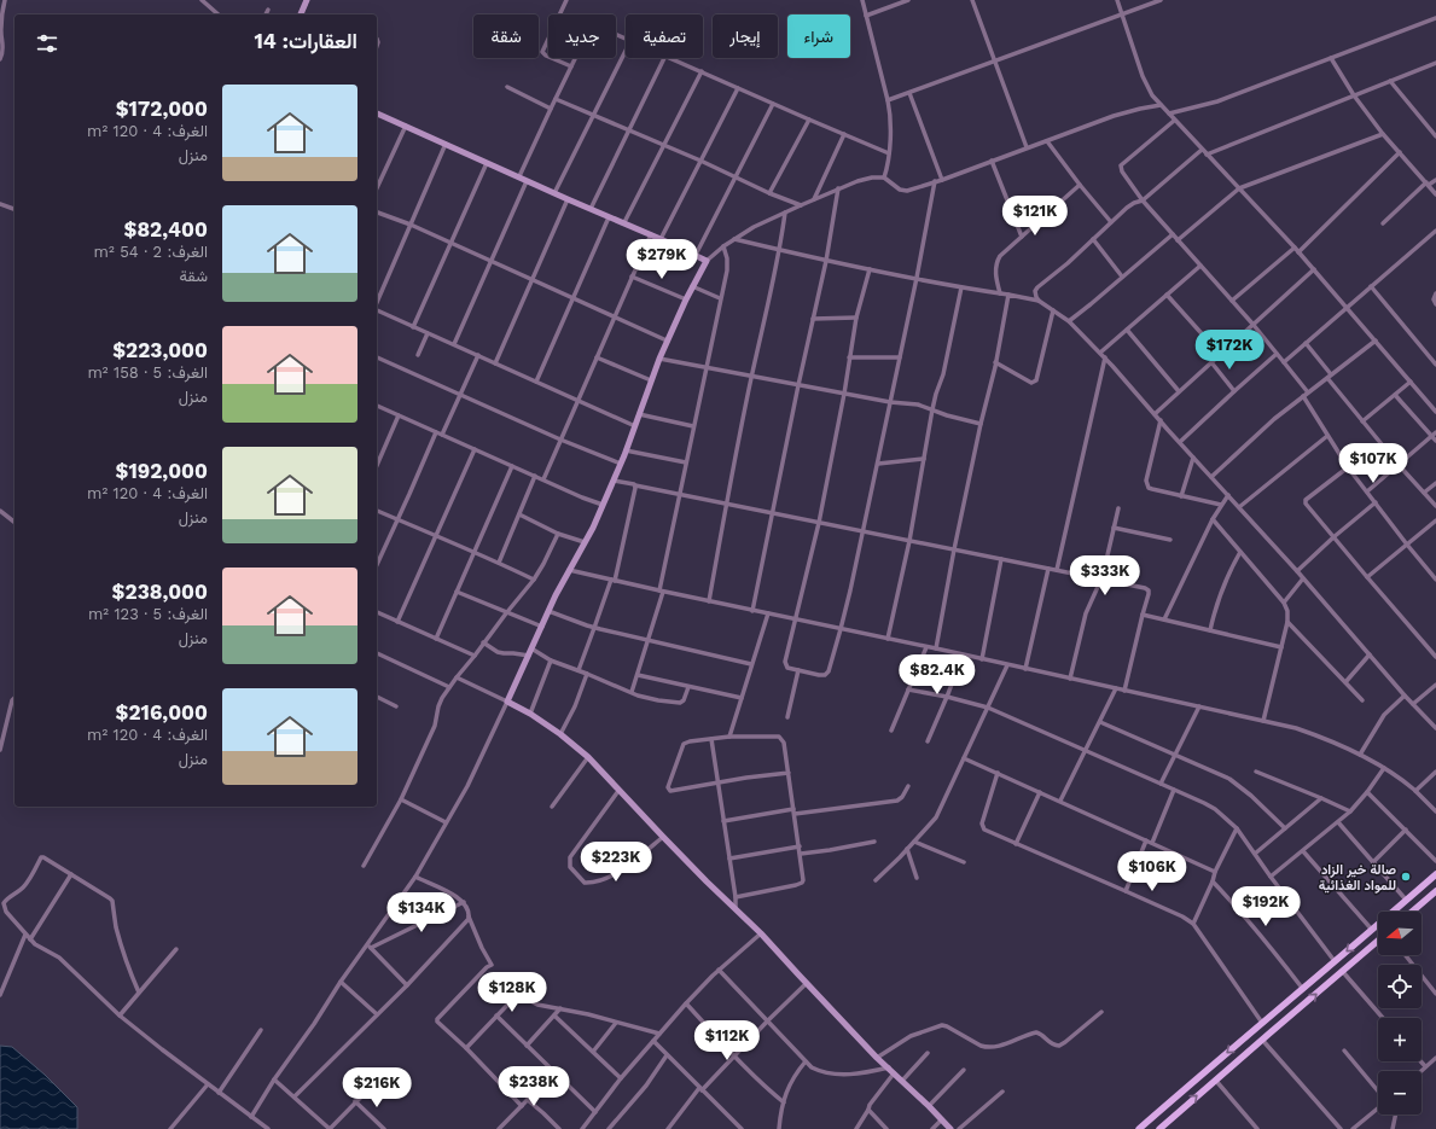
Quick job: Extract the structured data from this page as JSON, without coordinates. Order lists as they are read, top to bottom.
{
  "places": ["صالة خير الزاد للمواد الغذائية"],
  "north": "left",
  "page": {
    "chip": [
      "شراء",
      "إيجار",
      "تصفية",
      "جديد",
      "شقة"
    ],
    "heading": "العقارات: 14",
    "list": [
      {
        "name": "$172,000",
        "note": "الغرف: 4 · 120 m² · منزل"
      },
      {
        "name": "$82,400",
        "note": "الغرف: 2 · 54 m² · شقة"
      },
      {
        "name": "$223,000",
        "note": "الغرف: 5 · 158 m² · منزل"
      },
      {
        "name": "$192,000",
        "note": "الغرف: 4 · 120 m² · منزل"
      },
      {
        "name": "$238,000",
        "note": "الغرف: 5 · 123 m² · منزل"
      },
      {
        "name": "$216,000",
        "note": "الغرف: 4 · 120 m² · منزل"
      }
    ],
    "price": [
      "$121K",
      "$279K",
      "$172K",
      "$107K",
      "$333K",
      "$82.4K",
      "$223K",
      "$106K",
      "$192K",
      "$134K",
      "$128K",
      "$112K",
      "$238K",
      "$216K"
    ],
    "map_buttons": ["+", "−"]
  }
}
